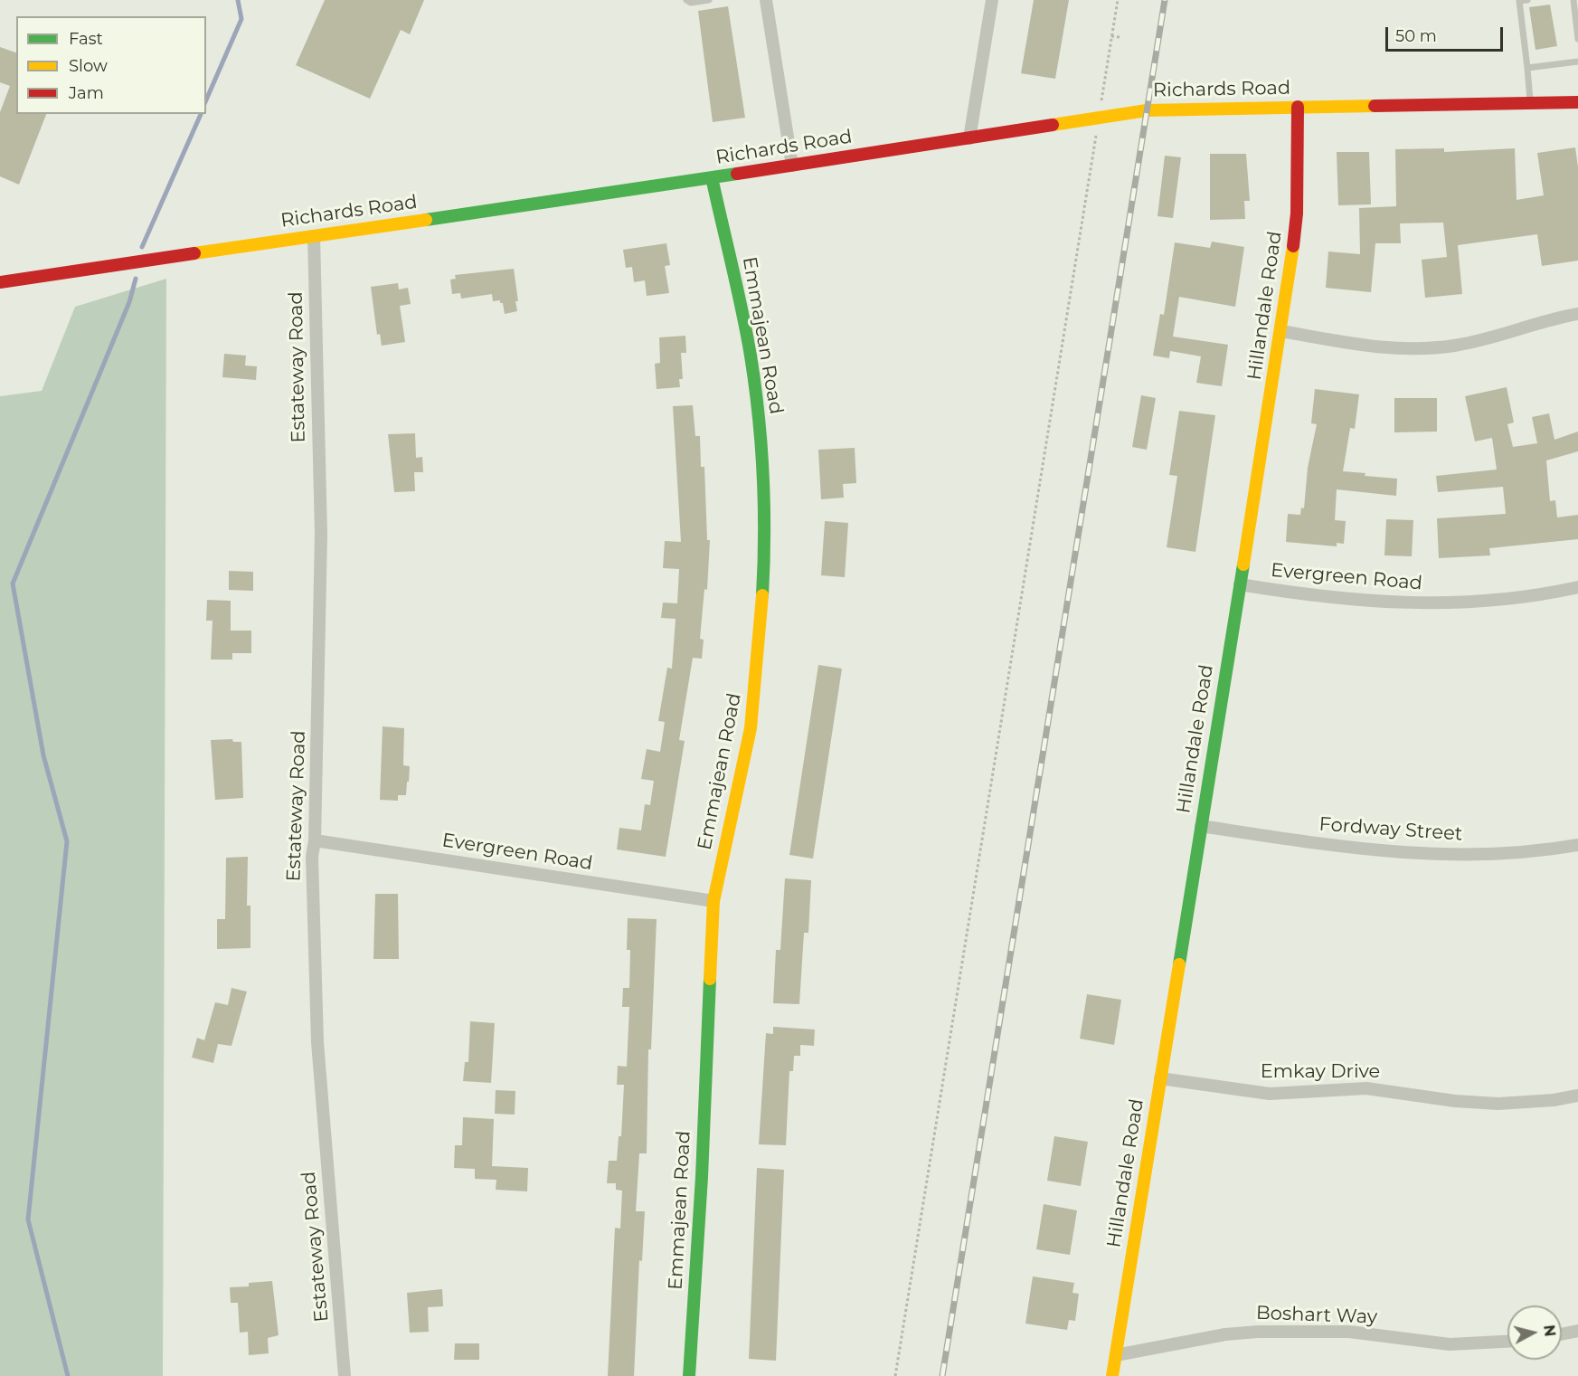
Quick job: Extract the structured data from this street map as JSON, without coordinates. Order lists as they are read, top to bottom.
{
  "streets": {
    "street": [
      "Richards Road",
      "Hillandale Road",
      "Emmajean Road",
      "Estateway Road",
      "Evergreen Road",
      "Fordway Street",
      "Emkay Drive",
      "Boshart Way"
    ]
  },
  "crossings": [
    ["Richards Road", "Hillandale Road"],
    ["Richards Road", "Emmajean Road"],
    ["Richards Road", "Estateway Road"],
    ["Hillandale Road", "Evergreen Road"],
    ["Hillandale Road", "Fordway Street"],
    ["Hillandale Road", "Emkay Drive"],
    ["Hillandale Road", "Boshart Way"],
    ["Emmajean Road", "Evergreen Road"],
    ["Estateway Road", "Evergreen Road"]
  ],
  "legend": ["Fast", "Slow", "Jam"],
  "scale_bar": "50 m",
  "north": "right"
}
